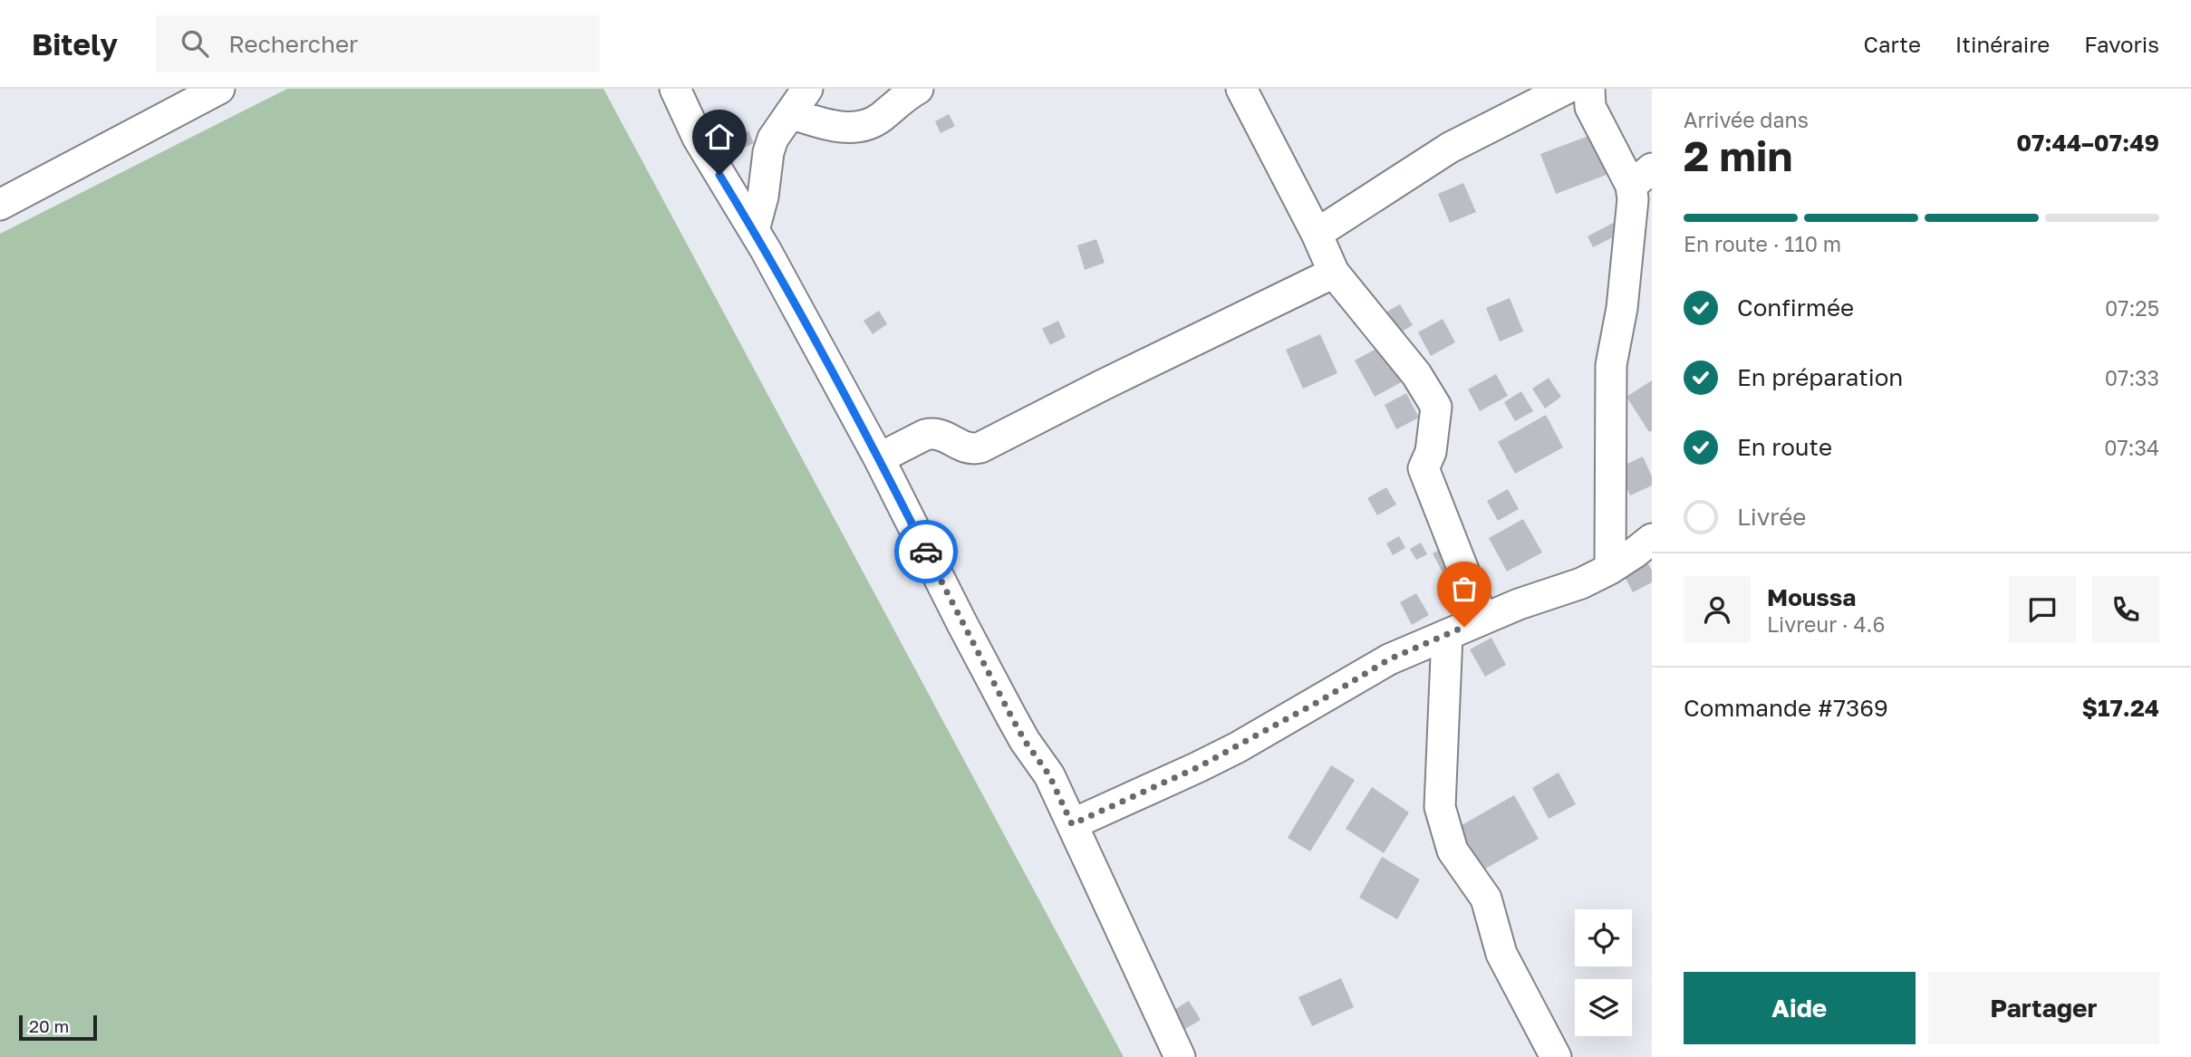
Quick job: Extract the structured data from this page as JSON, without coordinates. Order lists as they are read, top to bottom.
{
  "scale_bar": "20 m",
  "page": {
    "header": "Bitely",
    "search": "Rechercher",
    "nav": ["Carte", "Itinéraire", "Favoris"],
    "heading": ["2 min", "Arrivée dans", "07:44–07:49"],
    "panel": [
      "Moussa",
      "Livreur · 4.6",
      "Commande #7369",
      "$17.24"
    ],
    "bar": "En route · 110 m",
    "list": [
      ["Confirmée", "07:25"],
      ["En préparation", "07:33"],
      ["En route", "07:34"],
      "Livrée"
    ],
    "buttons": ["Aide", "Partager"],
    "scale": "20 m"
  }
}
